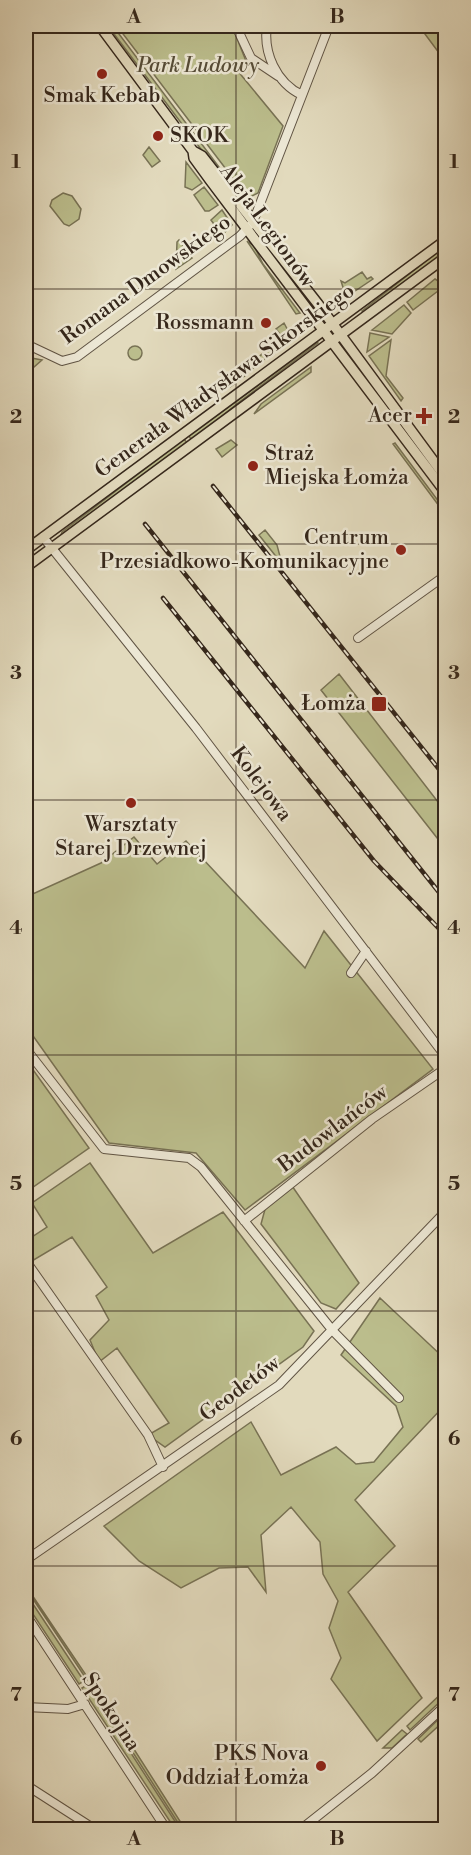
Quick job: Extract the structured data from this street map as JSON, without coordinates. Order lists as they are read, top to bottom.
{
  "streets": {
    "main road": ["Aleja Legionów", "Generała Władysława Sikorskiego"],
    "street": [
      "Romana Dmowskiego",
      "Kolejowa",
      "Budowlańców",
      "Geodetów",
      "Spokojna"
    ]
  },
  "crossings": [
    ["Aleja Legionów", "Romana Dmowskiego"],
    ["Aleja Legionów", "Generała Władysława Sikorskiego"],
    ["Generała Władysława Sikorskiego", "Kolejowa"]
  ],
  "parks": ["Park Ludowy"],
  "places": {
    "other": [
      "Smak Kebab",
      "SKOK",
      "Rossmann",
      "Straż Miejska Łomża",
      "Centrum Przesiadkowo-Komunikacyjne",
      "Warsztaty Starej Drzewnej",
      "PKS Nova Oddział Łomża"
    ],
    "health": ["Acer"],
    "transit": ["Łomża"]
  },
  "grid": {
    "columns": ["A", "B"],
    "rows": [
      "1",
      "2",
      "3",
      "4",
      "5",
      "6",
      "7"
    ]
  }
}
